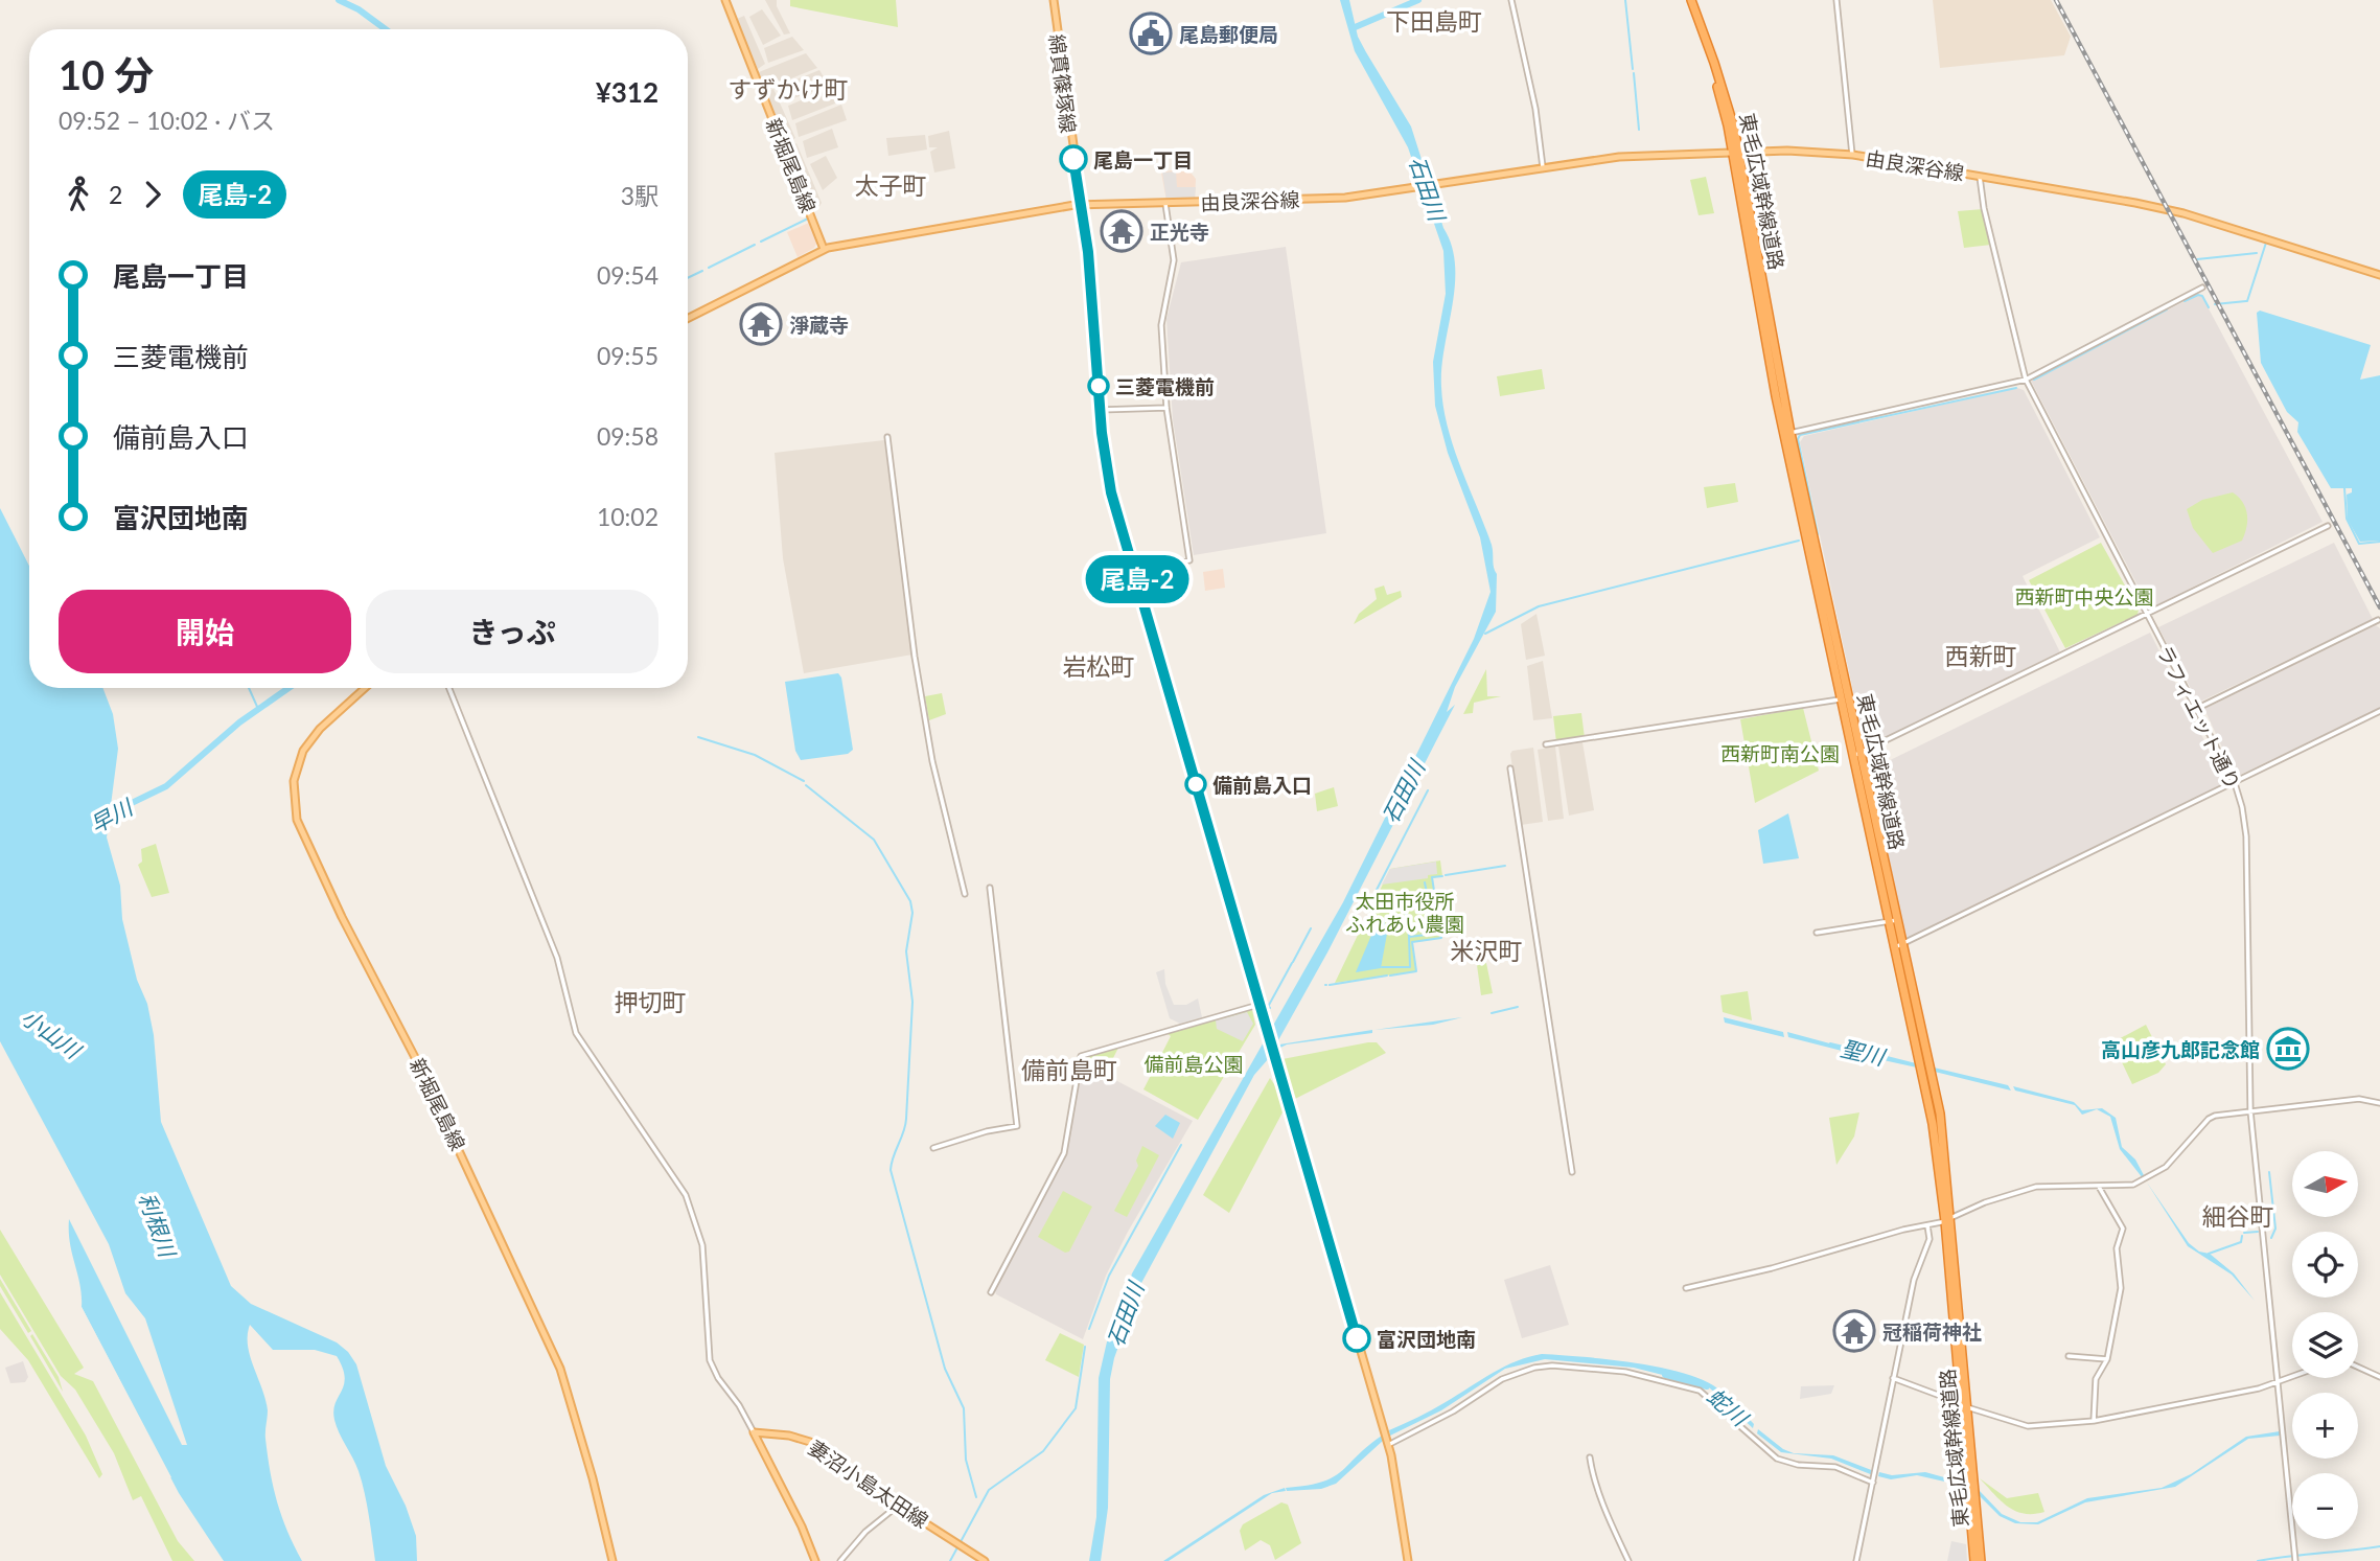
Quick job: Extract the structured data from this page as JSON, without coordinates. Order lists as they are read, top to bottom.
{
  "streets": {
    "highway": ["東毛広域幹線道路"],
    "main road": [
      "綿貫篠塚線",
      "新堀尾島線",
      "由良深谷線",
      "妻沼小島太田線"
    ],
    "street": ["ラフィエット通り"]
  },
  "crossings": [
    ["綿貫篠塚線", "由良深谷線"],
    ["由良深谷線", "東毛広域幹線道路"],
    ["由良深谷線", "ラフィエット通り"]
  ],
  "districts": [
    "下田島町",
    "すずかけ町",
    "太子町",
    "西新町",
    "岩松町",
    "米沢町",
    "押切町",
    "備前島町",
    "細谷町"
  ],
  "water": [
    "石田川",
    "早川",
    "小山川",
    "聖川",
    "利根川",
    "蛇川"
  ],
  "parks": [
    "西新町中央公園",
    "西新町南公園",
    "太田市役所 ふれあい農園",
    "備前島公園"
  ],
  "places": {
    "public building": ["尾島郵便局"],
    "other": [
      "尾島一丁目",
      "三菱電機前",
      "備前島入口",
      "富沢団地南"
    ],
    "temple": ["正光寺", "淨蔵寺", "冠稲荷神社"],
    "museum": ["高山彦九郎記念館"]
  },
  "lines": ["bus line 尾島-2"],
  "north": "right",
  "page": {
    "on_map": "尾島-2",
    "heading": ["10 分", "09:52 – 10:02 · バス", "¥312"],
    "legs": ["2", "尾島-2", "3駅"],
    "list": [
      {
        "name": "尾島一丁目",
        "value": "09:54"
      },
      {
        "name": "三菱電機前",
        "value": "09:55"
      },
      {
        "name": "備前島入口",
        "value": "09:58"
      },
      {
        "name": "富沢団地南",
        "value": "10:02"
      }
    ],
    "buttons": ["開始", "きっぷ"],
    "map_buttons": ["+", "−"]
  }
}
